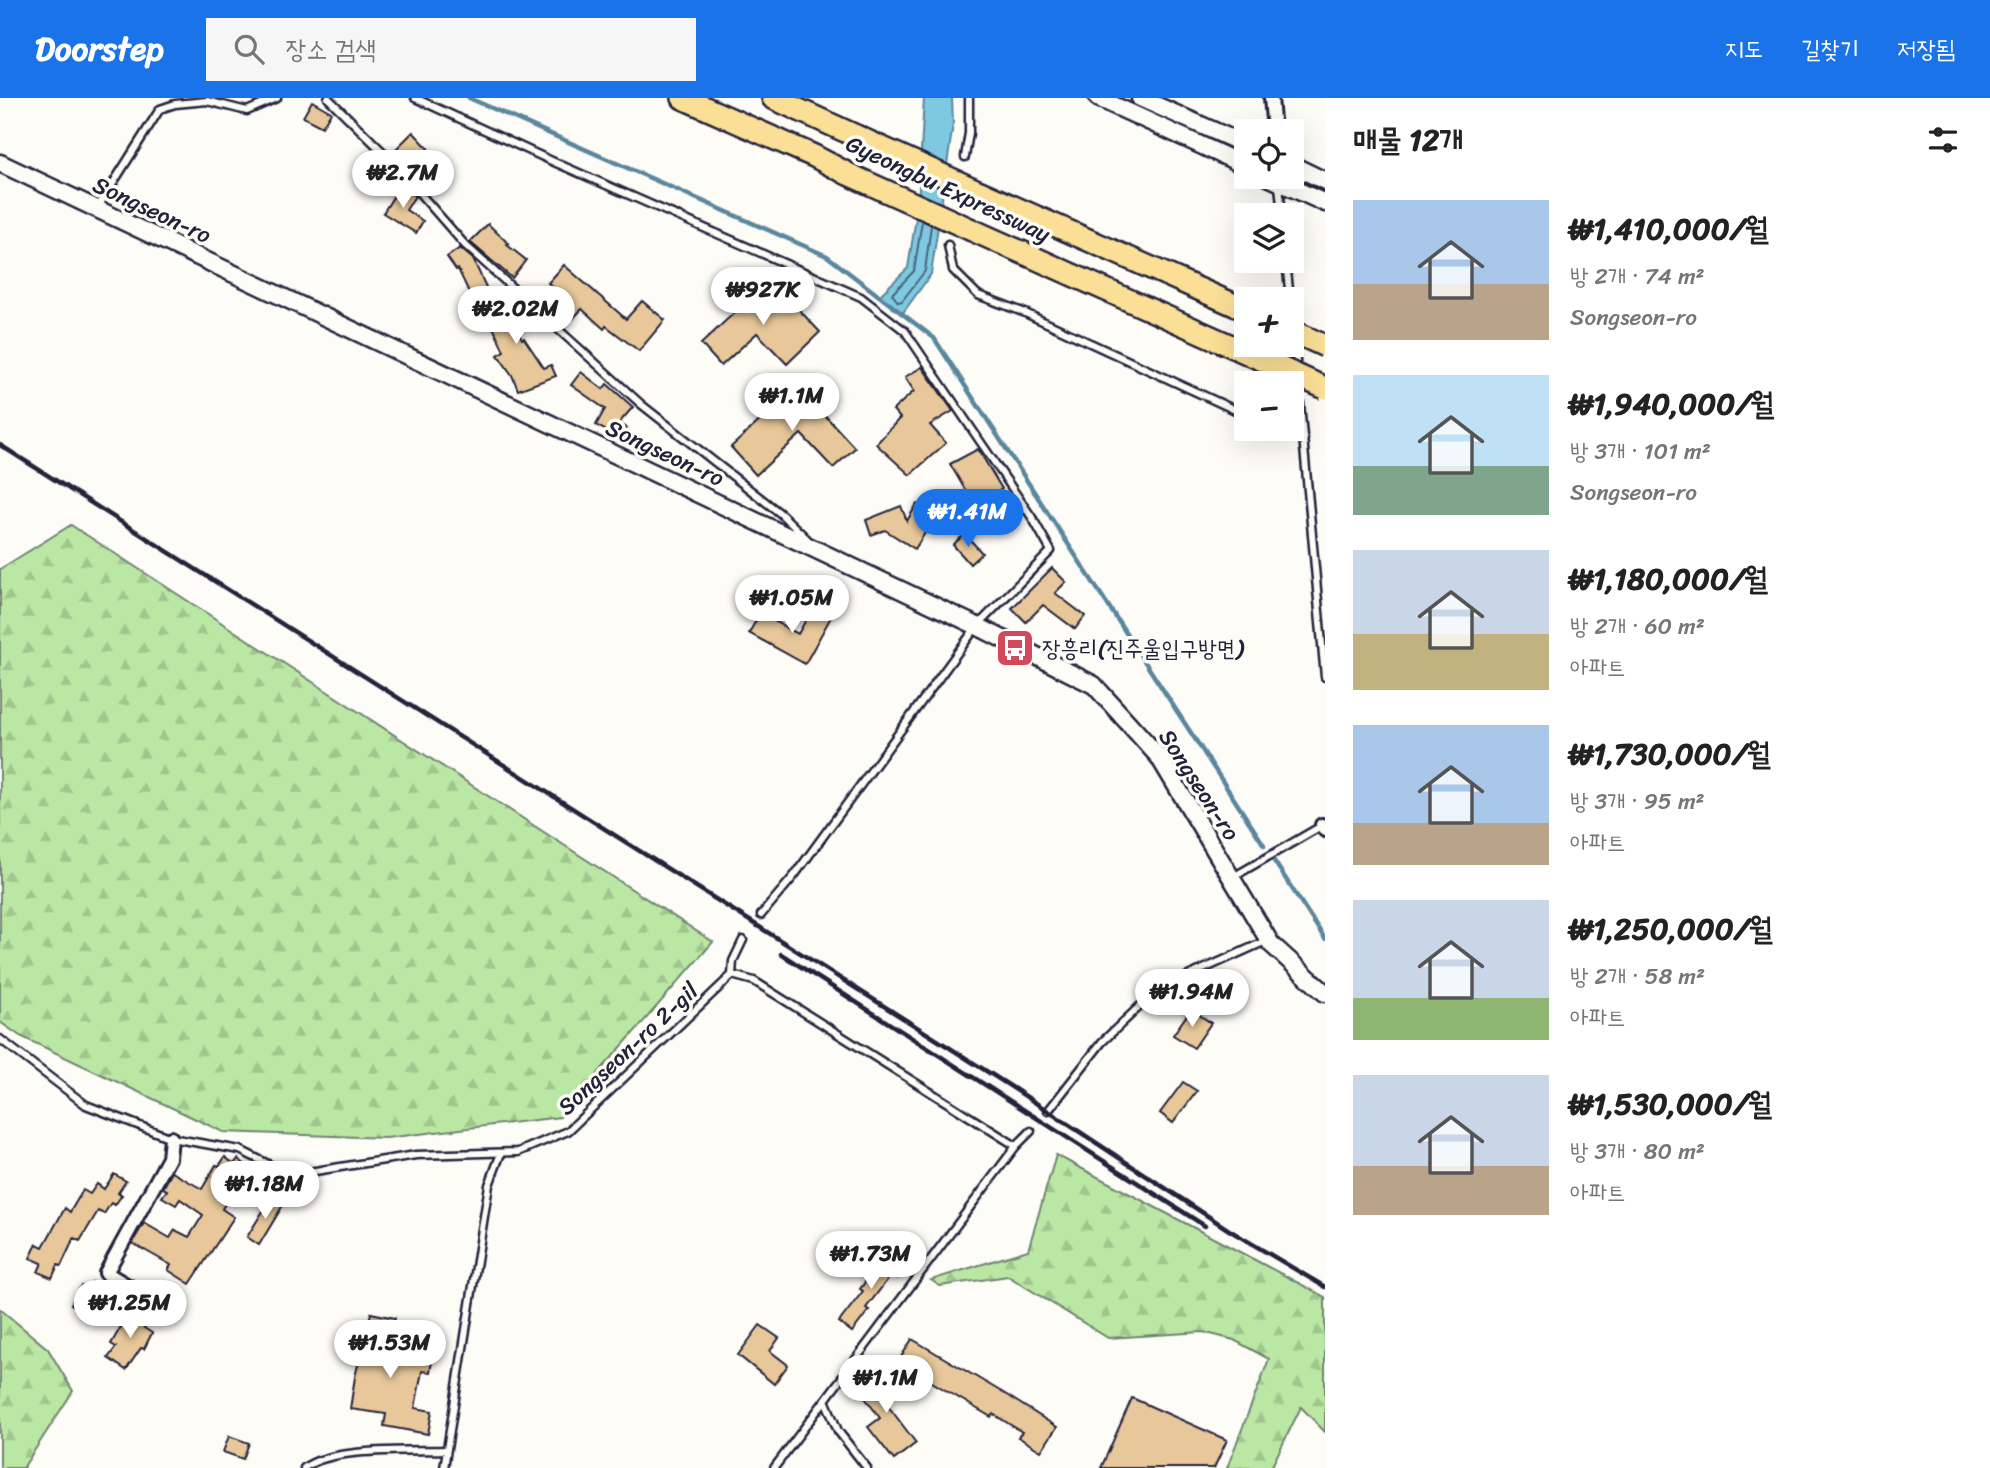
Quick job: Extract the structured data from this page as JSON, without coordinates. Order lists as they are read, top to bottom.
{
  "streets": {
    "highway": ["Gyeongbu Expressway"],
    "street": ["Songseon-ro"],
    "lane": ["Songseon-ro 2-gil"]
  },
  "places": {
    "bus stop": ["장흥리(진주울입구방면)"]
  },
  "page": {
    "header": "Doorstep",
    "search": "장소 검색",
    "nav": ["지도", "길찾기", "저장됨"],
    "heading": "매물 12개",
    "map_buttons": ["+", "−"],
    "price": [
      "₩2.7M",
      "₩927K",
      "₩2.02M",
      "₩1.1M",
      "₩1.41M",
      "₩1.05M",
      "₩1.94M",
      "₩1.18M",
      "₩1.73M",
      "₩1.25M",
      "₩1.53M",
      "₩1.1M"
    ],
    "list": [
      {
        "name": "₩1,410,000/월",
        "note": "방 2개 · 74 m² · Songseon-ro"
      },
      {
        "name": "₩1,940,000/월",
        "note": "방 3개 · 101 m² · Songseon-ro"
      },
      {
        "name": "₩1,180,000/월",
        "note": "방 2개 · 60 m² · 아파트"
      },
      {
        "name": "₩1,730,000/월",
        "note": "방 3개 · 95 m² · 아파트"
      },
      {
        "name": "₩1,250,000/월",
        "note": "방 2개 · 58 m² · 아파트"
      },
      {
        "name": "₩1,530,000/월",
        "note": "방 3개 · 80 m² · 아파트"
      }
    ]
  }
}
